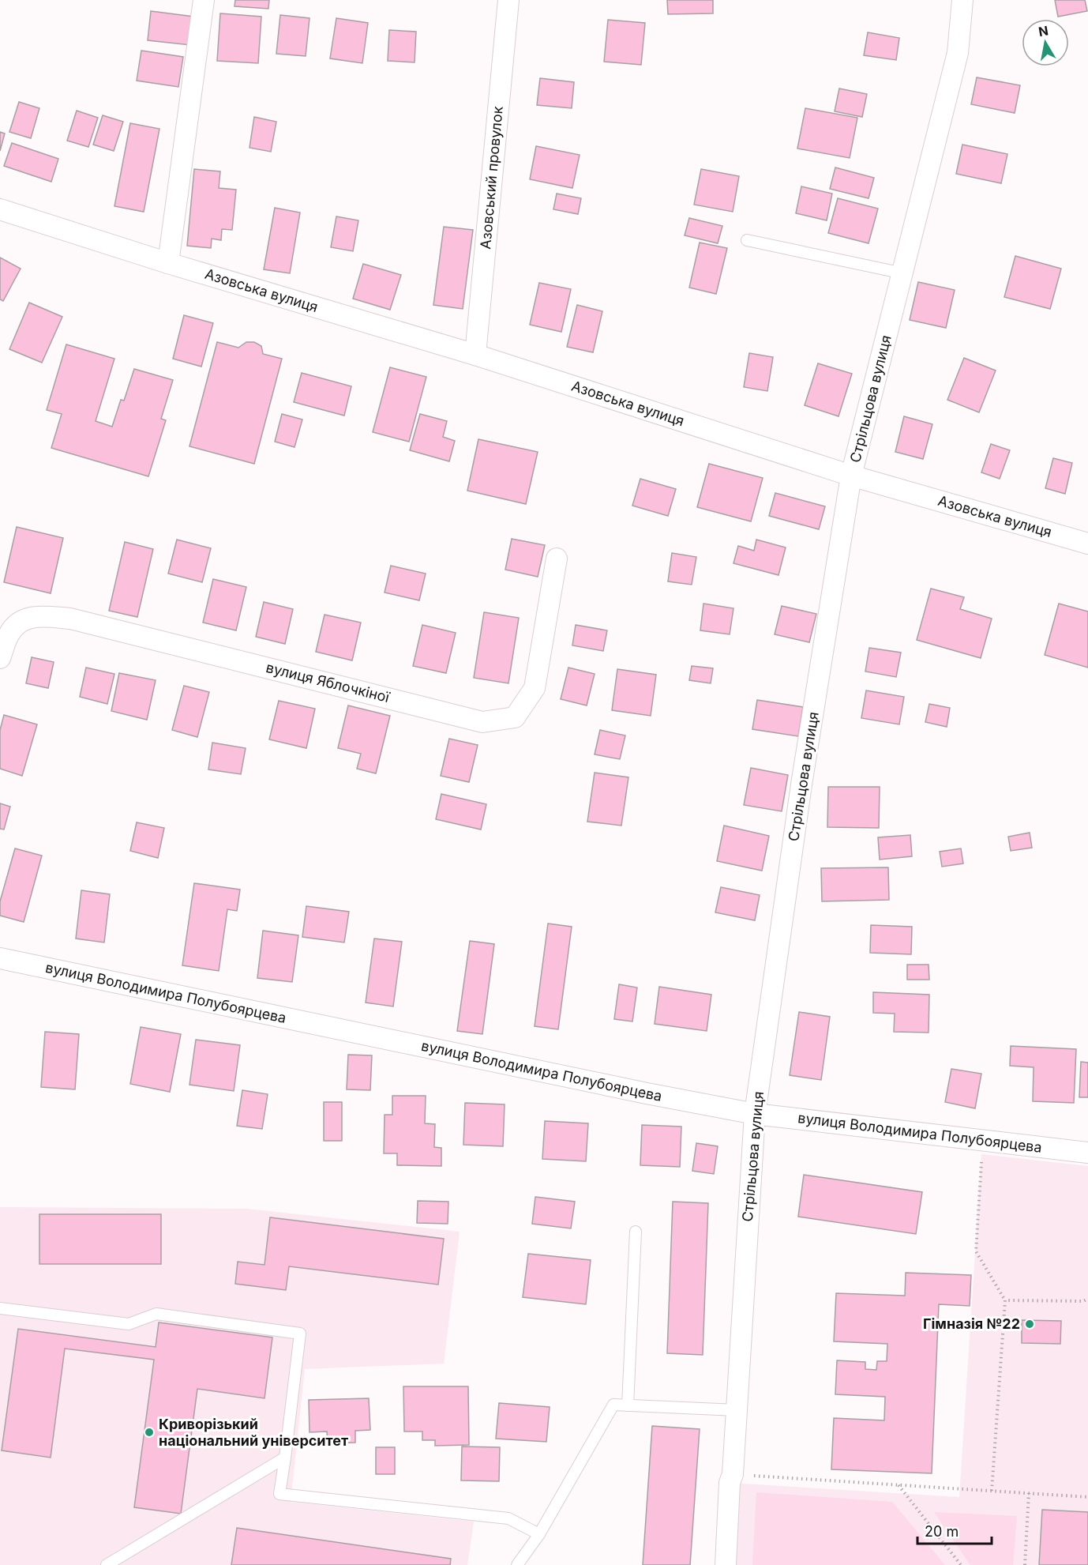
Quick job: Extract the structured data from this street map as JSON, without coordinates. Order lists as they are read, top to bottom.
{
  "streets": {
    "street": [
      "Азовський провулок",
      "Азовська вулиця",
      "Стрільцова вулиця",
      "вулиця Яблочкіної",
      "вулиця Володимира Полубоярцева"
    ]
  },
  "crossings": [
    ["Азовський провулок", "Азовська вулиця"],
    ["Азовська вулиця", "Стрільцова вулиця"],
    ["Стрільцова вулиця", "вулиця Володимира Полубоярцева"]
  ],
  "places": ["Гімназія №22", "Криворізький національний університет"],
  "scale_bar": "20 m",
  "north": "top"
}
